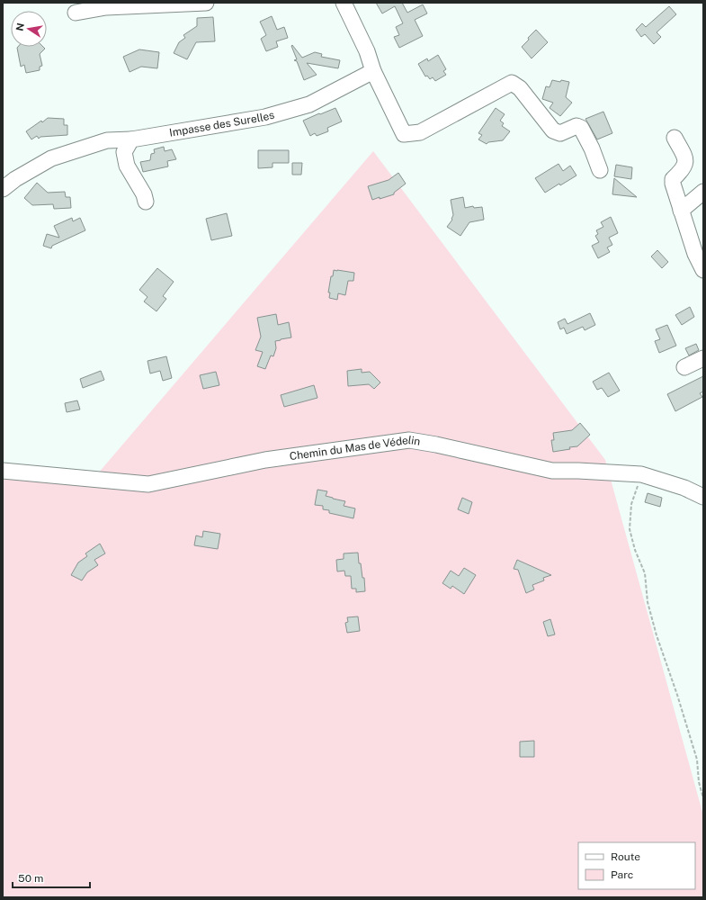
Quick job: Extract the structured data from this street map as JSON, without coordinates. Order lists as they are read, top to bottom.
{
  "streets": {
    "street": ["Impasse des Surelles", "Chemin du Mas de Védelin"]
  },
  "legend": ["Route", "Parc"],
  "scale_bar": "50 m",
  "north": "left"
}
